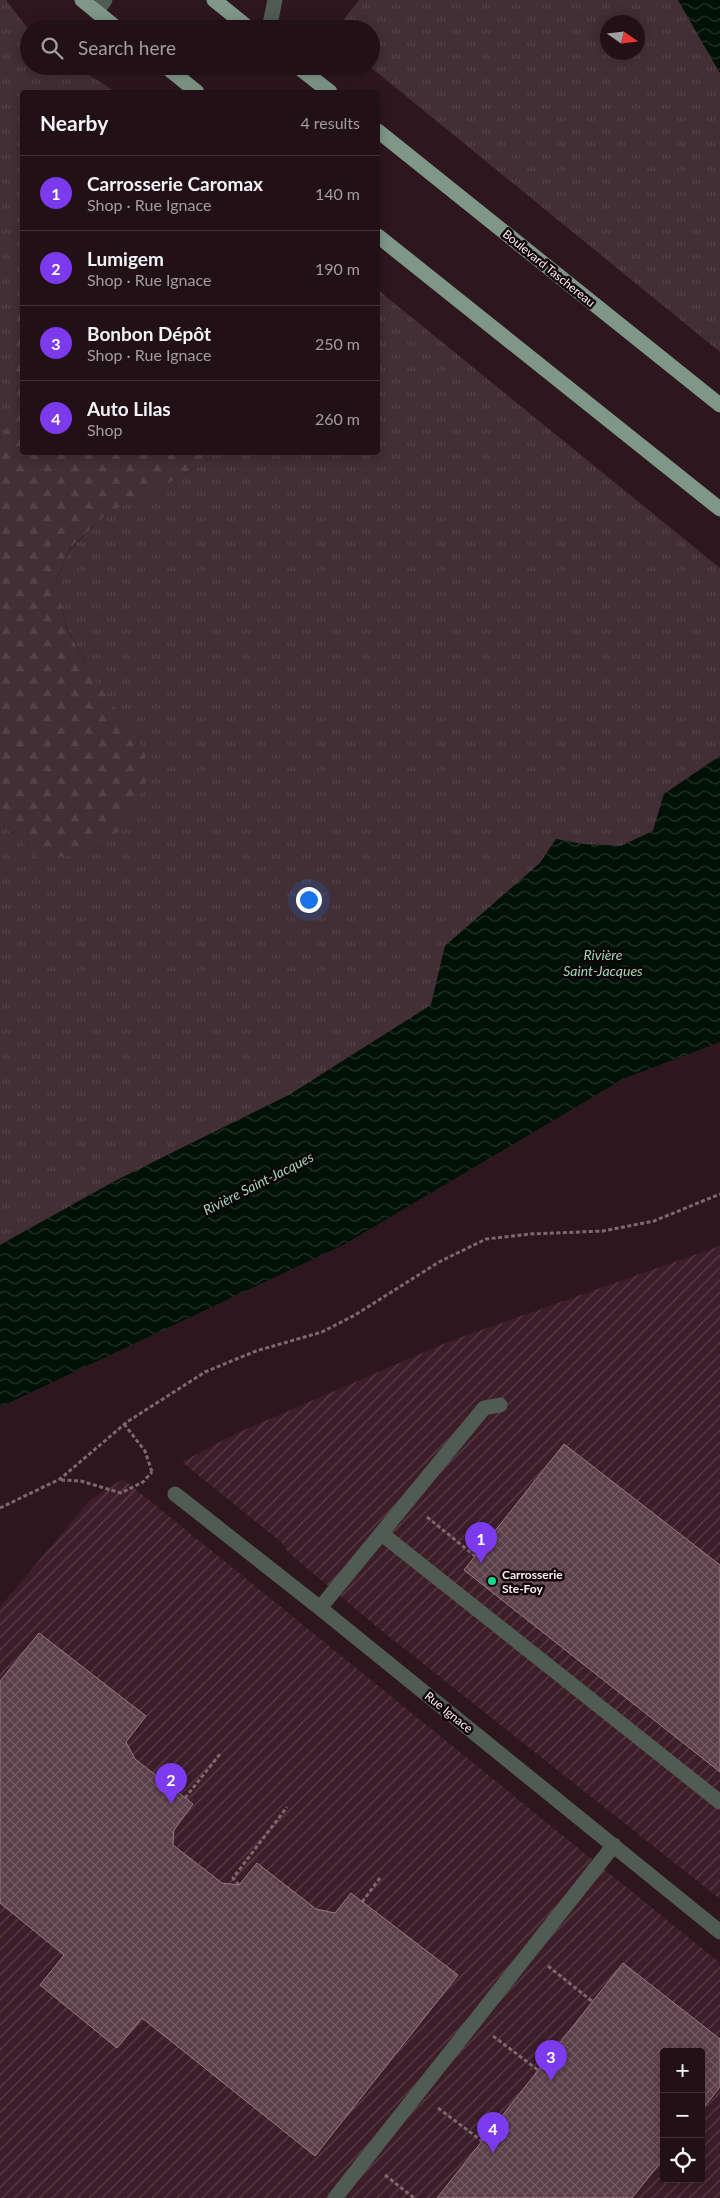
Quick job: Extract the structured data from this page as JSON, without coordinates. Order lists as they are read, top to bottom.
{
  "streets": {
    "main road": ["Boulevard Taschereau"],
    "street": ["Rue Ignace"]
  },
  "water": ["Rivière Saint-Jacques"],
  "places": ["Carrosserie Ste-Foy"],
  "north": "right",
  "page": {
    "search": "Search here",
    "heading": ["Nearby", "4 results"],
    "list": [
      {
        "mark": "1",
        "name": "Carrosserie Caromax",
        "note": "Shop · Rue Ignace",
        "value": "140 m"
      },
      {
        "mark": "2",
        "name": "Lumigem",
        "note": "Shop · Rue Ignace",
        "value": "190 m"
      },
      {
        "mark": "3",
        "name": "Bonbon Dépôt",
        "note": "Shop · Rue Ignace",
        "value": "250 m"
      },
      {
        "mark": "4",
        "name": "Auto Lilas",
        "note": "Shop",
        "value": "260 m"
      }
    ],
    "pins": [
      "1",
      "2",
      "3",
      "4"
    ],
    "map_buttons": ["+", "−"]
  }
}
